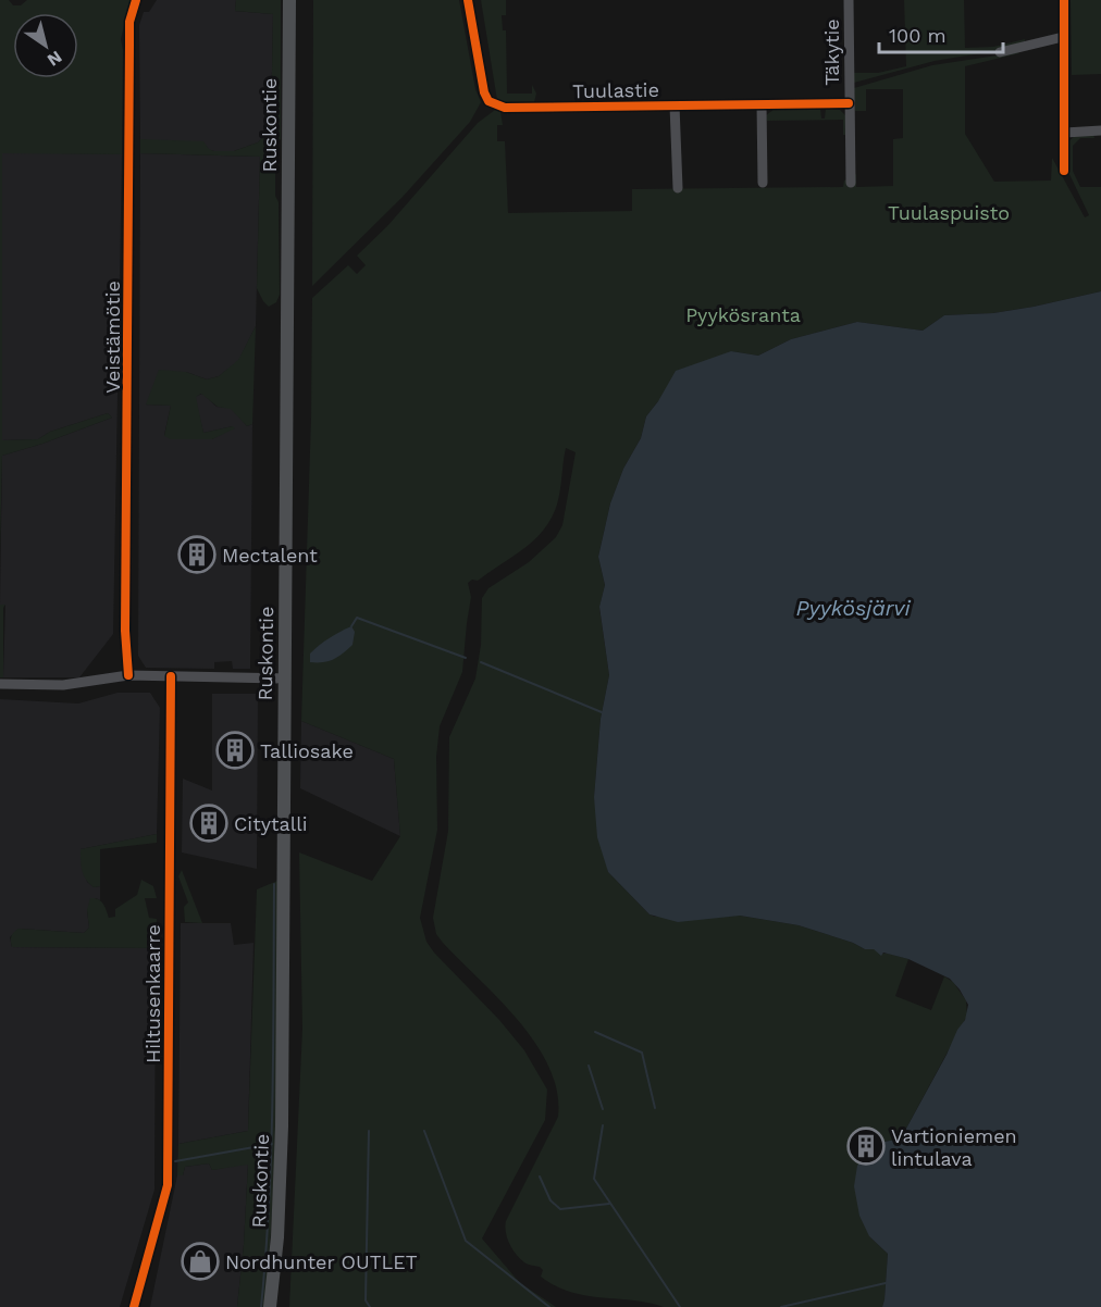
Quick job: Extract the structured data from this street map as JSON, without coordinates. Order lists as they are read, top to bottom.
{
  "streets": {
    "main road": ["Ruskontie"],
    "street": [
      "Täkytie",
      "Tuulastie",
      "Veistämötie",
      "Hiltusenkaarre"
    ]
  },
  "crossings": [
    ["Täkytie", "Tuulastie"]
  ],
  "water": ["Pyykösjärvi"],
  "parks": ["Tuulaspuisto", "Pyykösranta"],
  "places": {
    "building": [
      "Mectalent",
      "Talliosake",
      "Citytalli",
      "Vartioniemen lintulava"
    ],
    "shop": ["Nordhunter OUTLET"]
  },
  "scale_bar": "100 m",
  "north": "bottom right"
}
